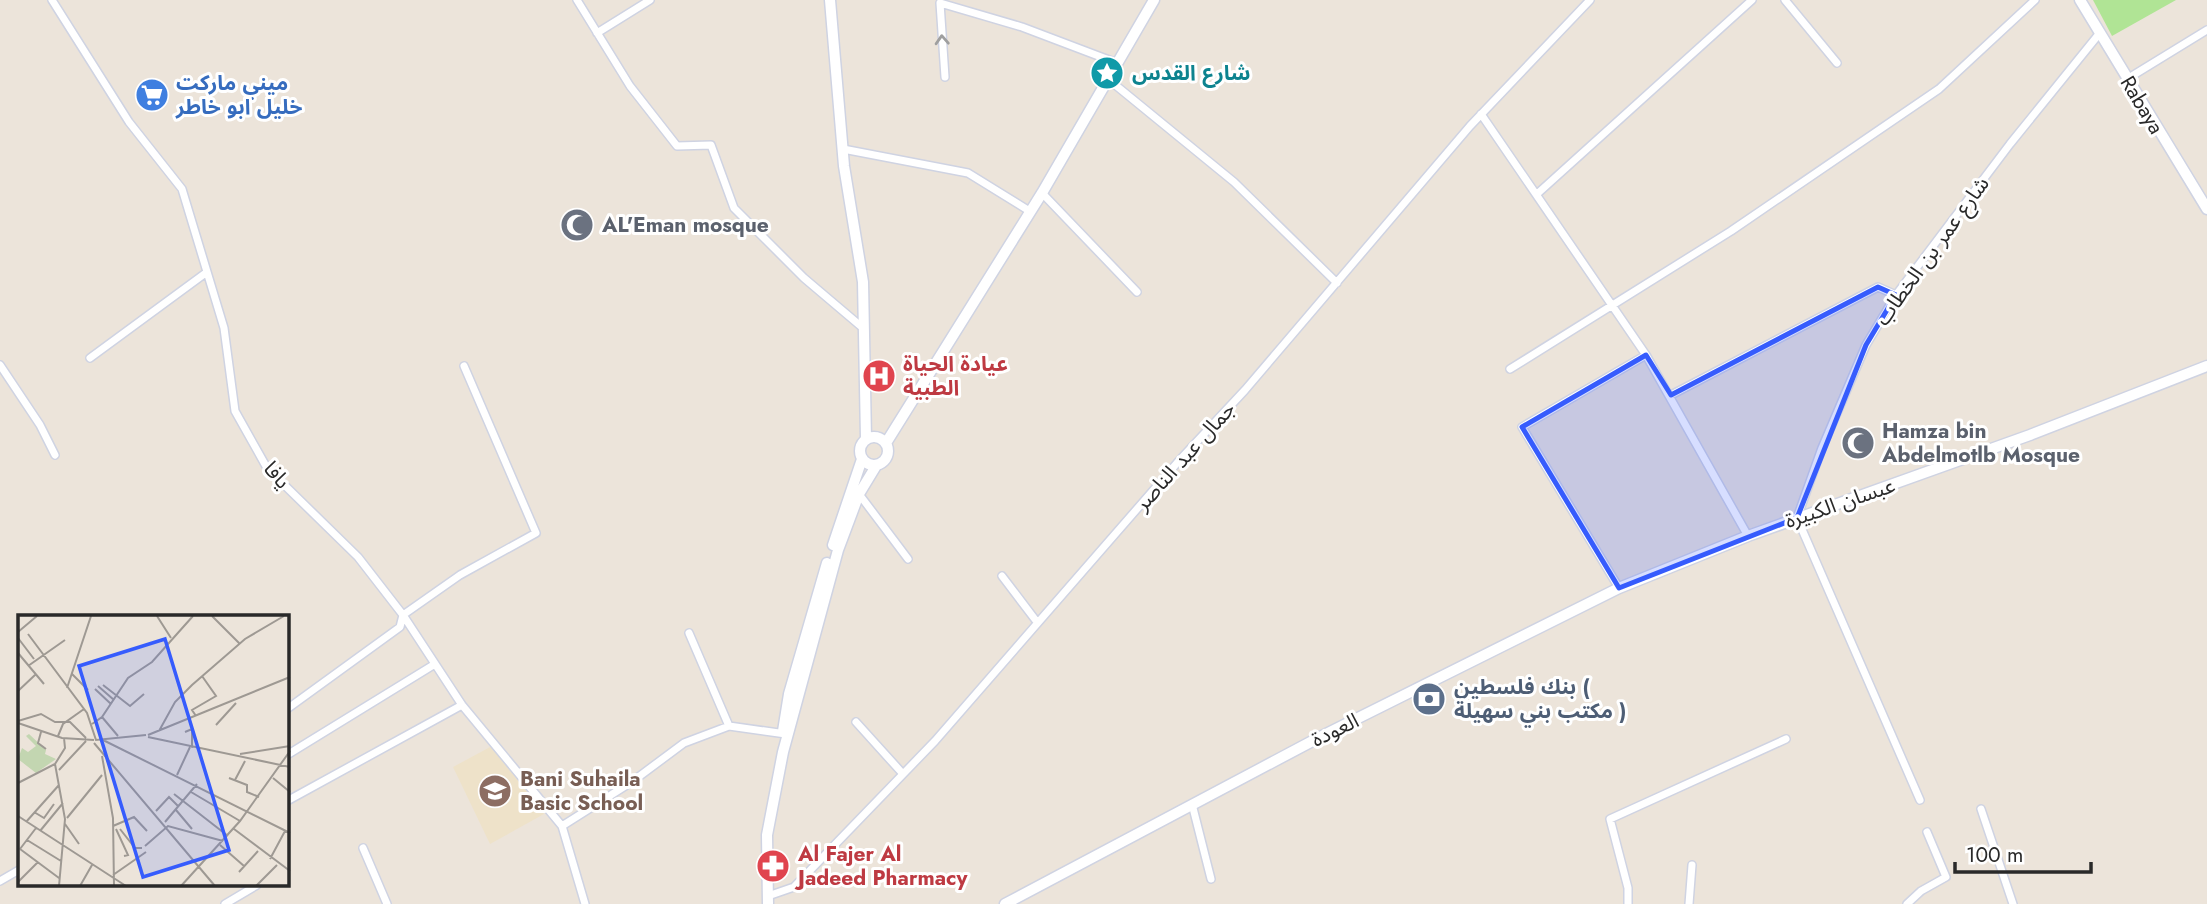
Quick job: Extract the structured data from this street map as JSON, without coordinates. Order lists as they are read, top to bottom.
{
  "streets": {
    "main road": ["Rabaya", "عبسان الكبيرة", "العودة"],
    "street": ["شارع عمر بن الخطاب", "جمال عبد الناصر", "يافا"]
  },
  "crossings": [
    ["Rabaya", "شارع عمر بن الخطاب"],
    ["شارع عمر بن الخطاب", "عبسان الكبيرة"],
    ["عبسان الكبيرة", "العودة"]
  ],
  "places": {
    "place": ["شارع القدس"],
    "supermarket": ["ميني ماركت خليل ابو خاطر"],
    "mosque": ["AL'Eman mosque", "Hamza bin Abdelmotlb Mosque"],
    "hospital": ["عيادة الحياة الطبية"],
    "bank": ["بنك فلسطين ( مكتب بني سهيلة )"],
    "school or university": ["Bani Suhaila Basic School"],
    "pharmacy": ["Al Fajer Al Jadeed Pharmacy"]
  },
  "scale_bar": "100 m"
}
